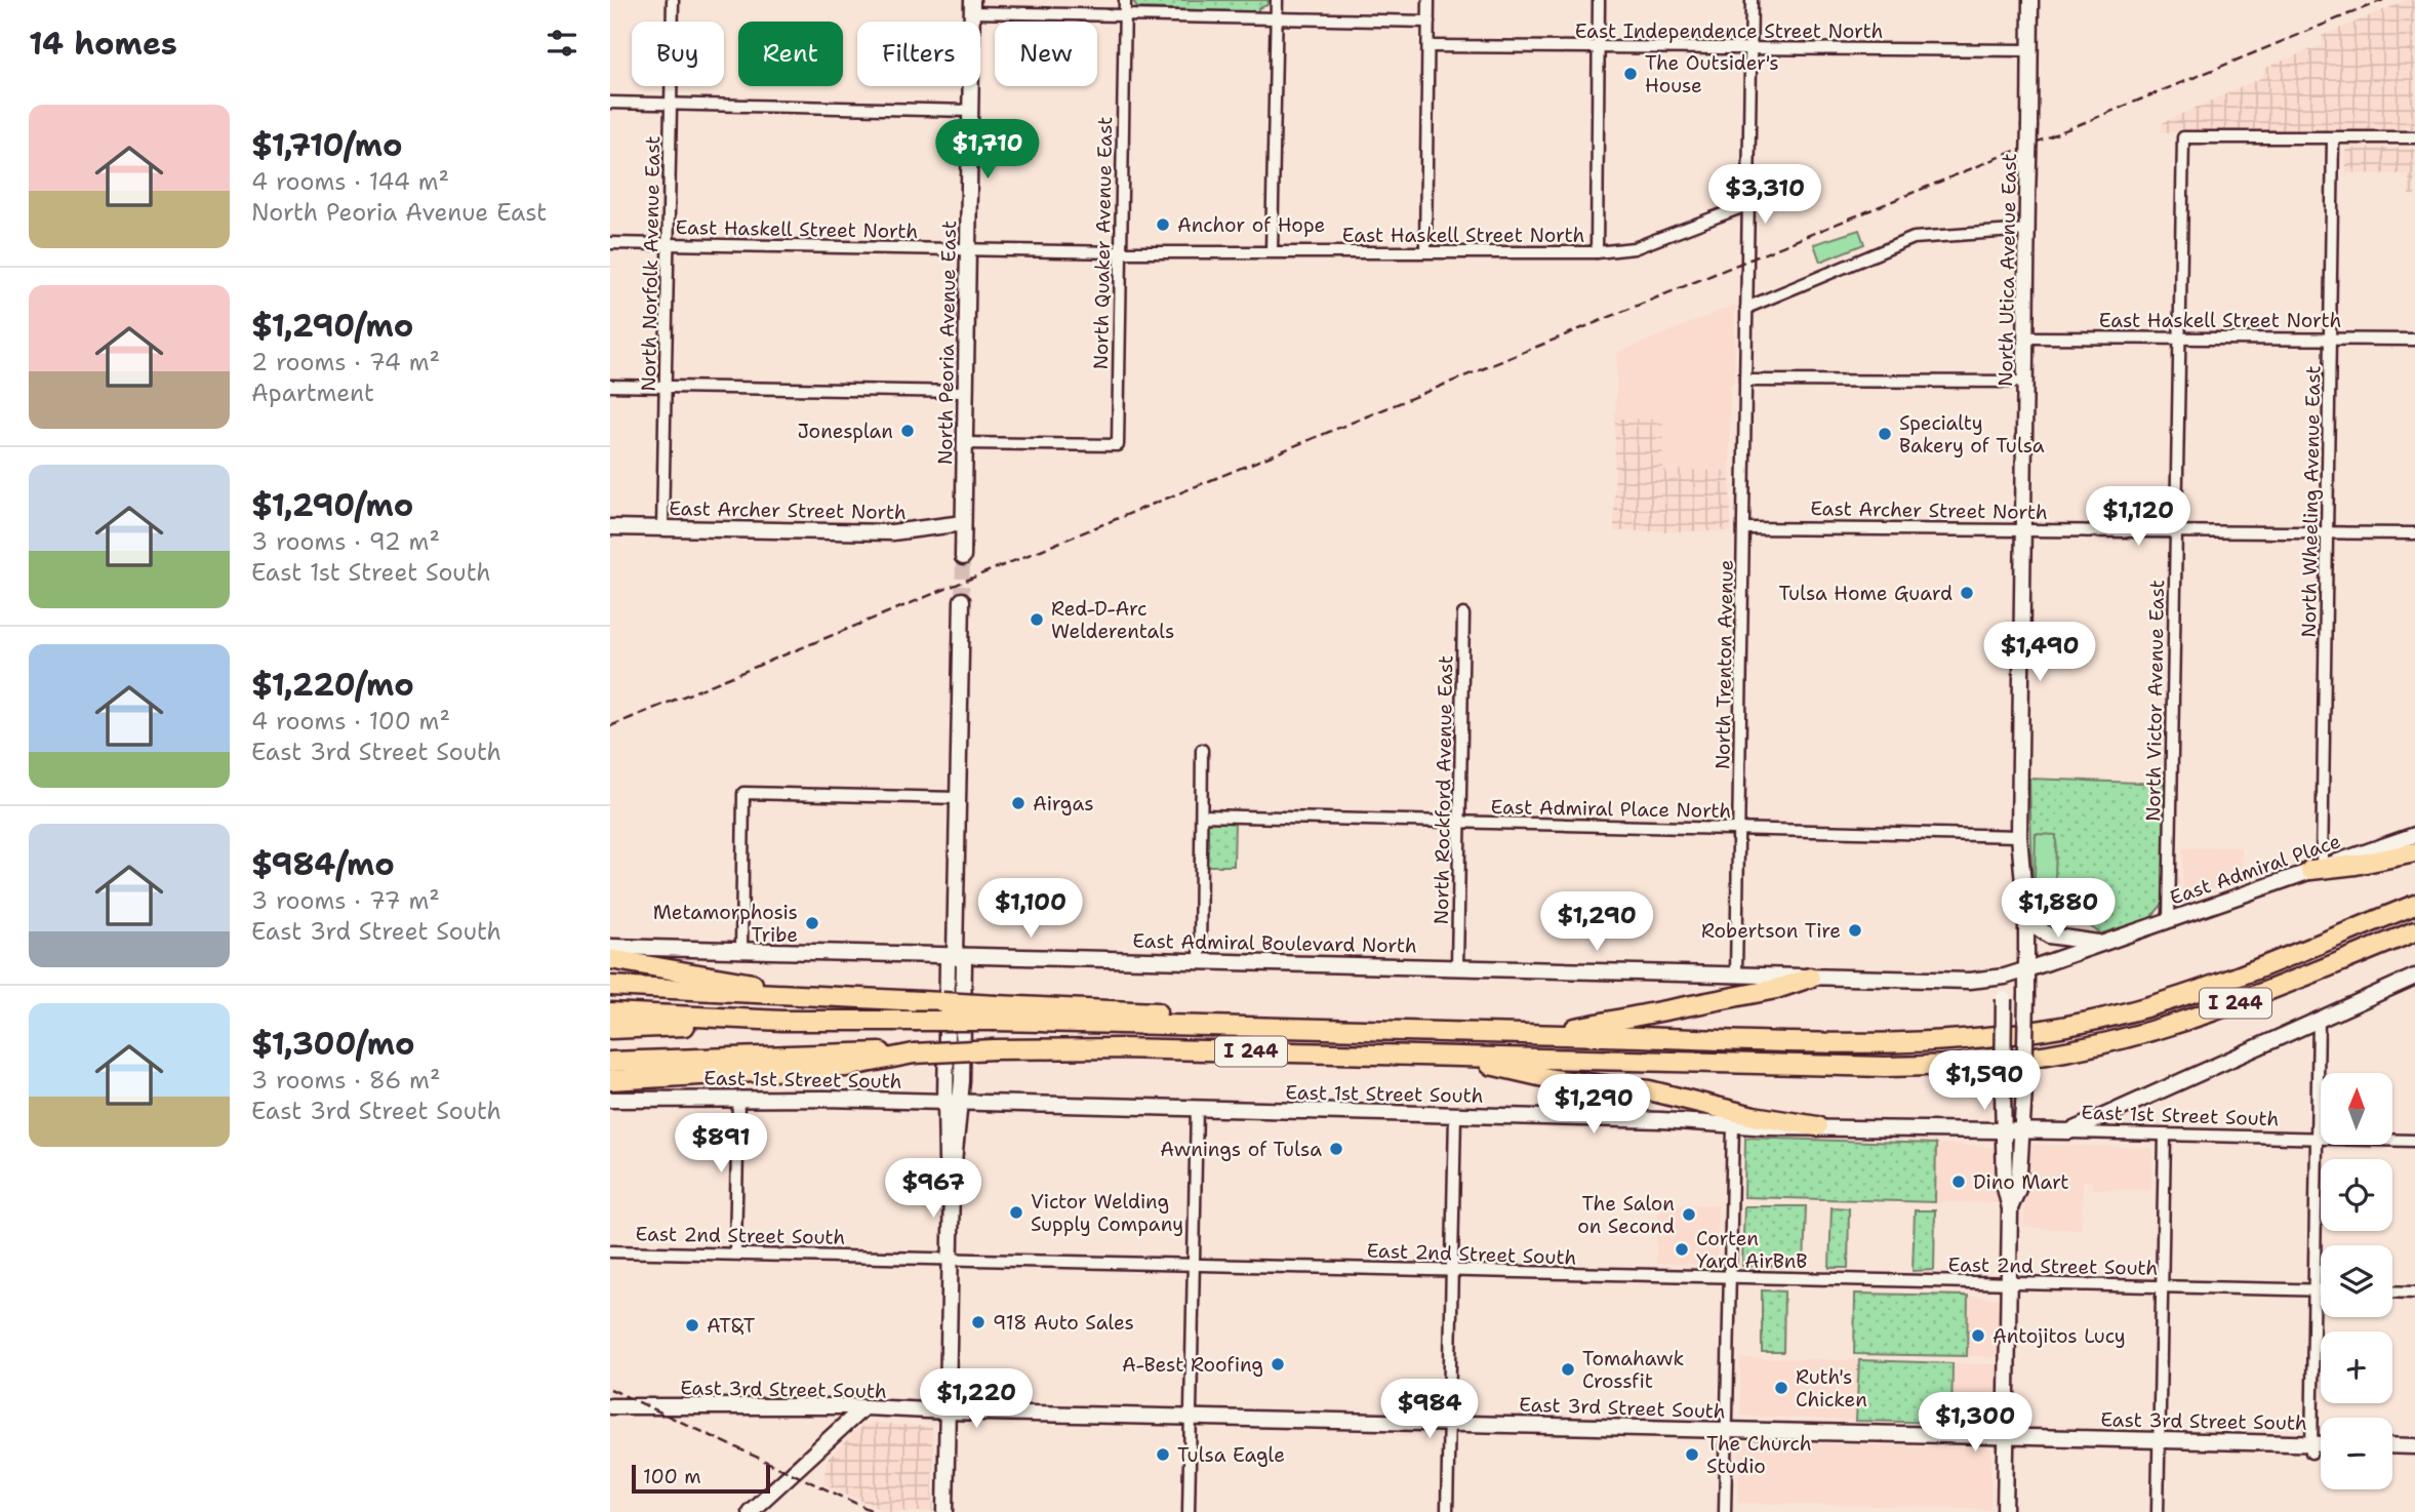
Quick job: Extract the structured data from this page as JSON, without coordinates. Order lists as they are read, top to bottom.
{
  "streets": {
    "highway": ["I 244"],
    "main road": [
      "North Utica Avenue East",
      "North Peoria Avenue East",
      "East Archer Street North",
      "East Admiral Place",
      "East Admiral Boulevard North",
      "East 1st Street South",
      "East 3rd Street South"
    ],
    "street": [
      "East Independence Street North",
      "East Haskell Street North",
      "North Quaker Avenue East",
      "North Norfolk Avenue East",
      "North Wheeling Avenue East",
      "North Trenton Avenue",
      "North Victor Avenue East",
      "North Rockford Avenue East",
      "East Admiral Place North",
      "East 2nd Street South"
    ]
  },
  "crossings": [
    ["East Independence Street North", "North Utica Avenue East"],
    ["East Independence Street North", "North Trenton Avenue"],
    ["East Haskell Street North", "North Quaker Avenue East"],
    ["East Haskell Street North", "North Norfolk Avenue East"],
    ["East Haskell Street North", "North Utica Avenue East"],
    ["East Haskell Street North", "North Peoria Avenue East"],
    ["East Haskell Street North", "North Wheeling Avenue East"],
    ["East Haskell Street North", "North Trenton Avenue"],
    ["East Haskell Street North", "North Victor Avenue East"],
    ["North Quaker Avenue East", "North Peoria Avenue East"],
    ["North Norfolk Avenue East", "East Archer Street North"],
    ["North Utica Avenue East", "East Archer Street North"],
    ["North Utica Avenue East", "East Admiral Place North"],
    ["North Utica Avenue East", "East Admiral Place"],
    ["North Utica Avenue East", "East 1st Street South"],
    ["North Peoria Avenue East", "East Archer Street North"],
    ["North Wheeling Avenue East", "East Archer Street North"],
    ["North Wheeling Avenue East", "North Victor Avenue East"],
    ["North Wheeling Avenue East", "East Admiral Place"],
    ["East Archer Street North", "North Trenton Avenue"],
    ["East Archer Street North", "North Victor Avenue East"],
    ["North Trenton Avenue", "East Admiral Place North"],
    ["North Trenton Avenue", "East Admiral Boulevard North"],
    ["North Victor Avenue East", "East Admiral Place"],
    ["North Rockford Avenue East", "East Admiral Place North"],
    ["North Rockford Avenue East", "East Admiral Boulevard North"],
    ["East Admiral Place", "East Admiral Boulevard North"]
  ],
  "places": [
    "The Outsider's House",
    "Anchor of Hope",
    "Jonesplan",
    "Specialty Bakery of Tulsa",
    "Tulsa Home Guard",
    "Red-D-Arc Welderentals",
    "Airgas",
    "Metamorphosis Tribe",
    "Robertson Tire",
    "Awnings of Tulsa",
    "Dino Mart",
    "Victor Welding Supply Company",
    "The Salon on Second",
    "Corten Yard AirBnB",
    "918 Auto Sales",
    "AT&T",
    "Antojitos Lucy",
    "A-Best Roofing",
    "Tomahawk Crossfit",
    "Ruth's Chicken",
    "Tulsa Eagle",
    "The Church Studio"
  ],
  "scale_bar": "100 m",
  "north": "top",
  "page": {
    "heading": "14 homes",
    "chip": [
      "Buy",
      "Rent",
      "Filters",
      "New"
    ],
    "list": [
      {
        "name": "$1,710/mo",
        "note": "4 rooms · 144 m² · North Peoria Avenue East"
      },
      {
        "name": "$1,290/mo",
        "note": "2 rooms · 74 m² · Apartment"
      },
      {
        "name": "$1,290/mo",
        "note": "3 rooms · 92 m² · East 1st Street South"
      },
      {
        "name": "$1,220/mo",
        "note": "4 rooms · 100 m² · East 3rd Street South"
      },
      {
        "name": "$984/mo",
        "note": "3 rooms · 77 m² · East 3rd Street South"
      },
      {
        "name": "$1,300/mo",
        "note": "3 rooms · 86 m² · East 3rd Street South"
      }
    ],
    "price": [
      "$1,710",
      "$3,310",
      "$1,120",
      "$1,490",
      "$1,100",
      "$1,880",
      "$1,290",
      "$1,590",
      "$1,290",
      "$891",
      "$967",
      "$1,220",
      "$984",
      "$1,300"
    ],
    "map_buttons": ["+", "−"],
    "scale": "100 m"
  }
}
